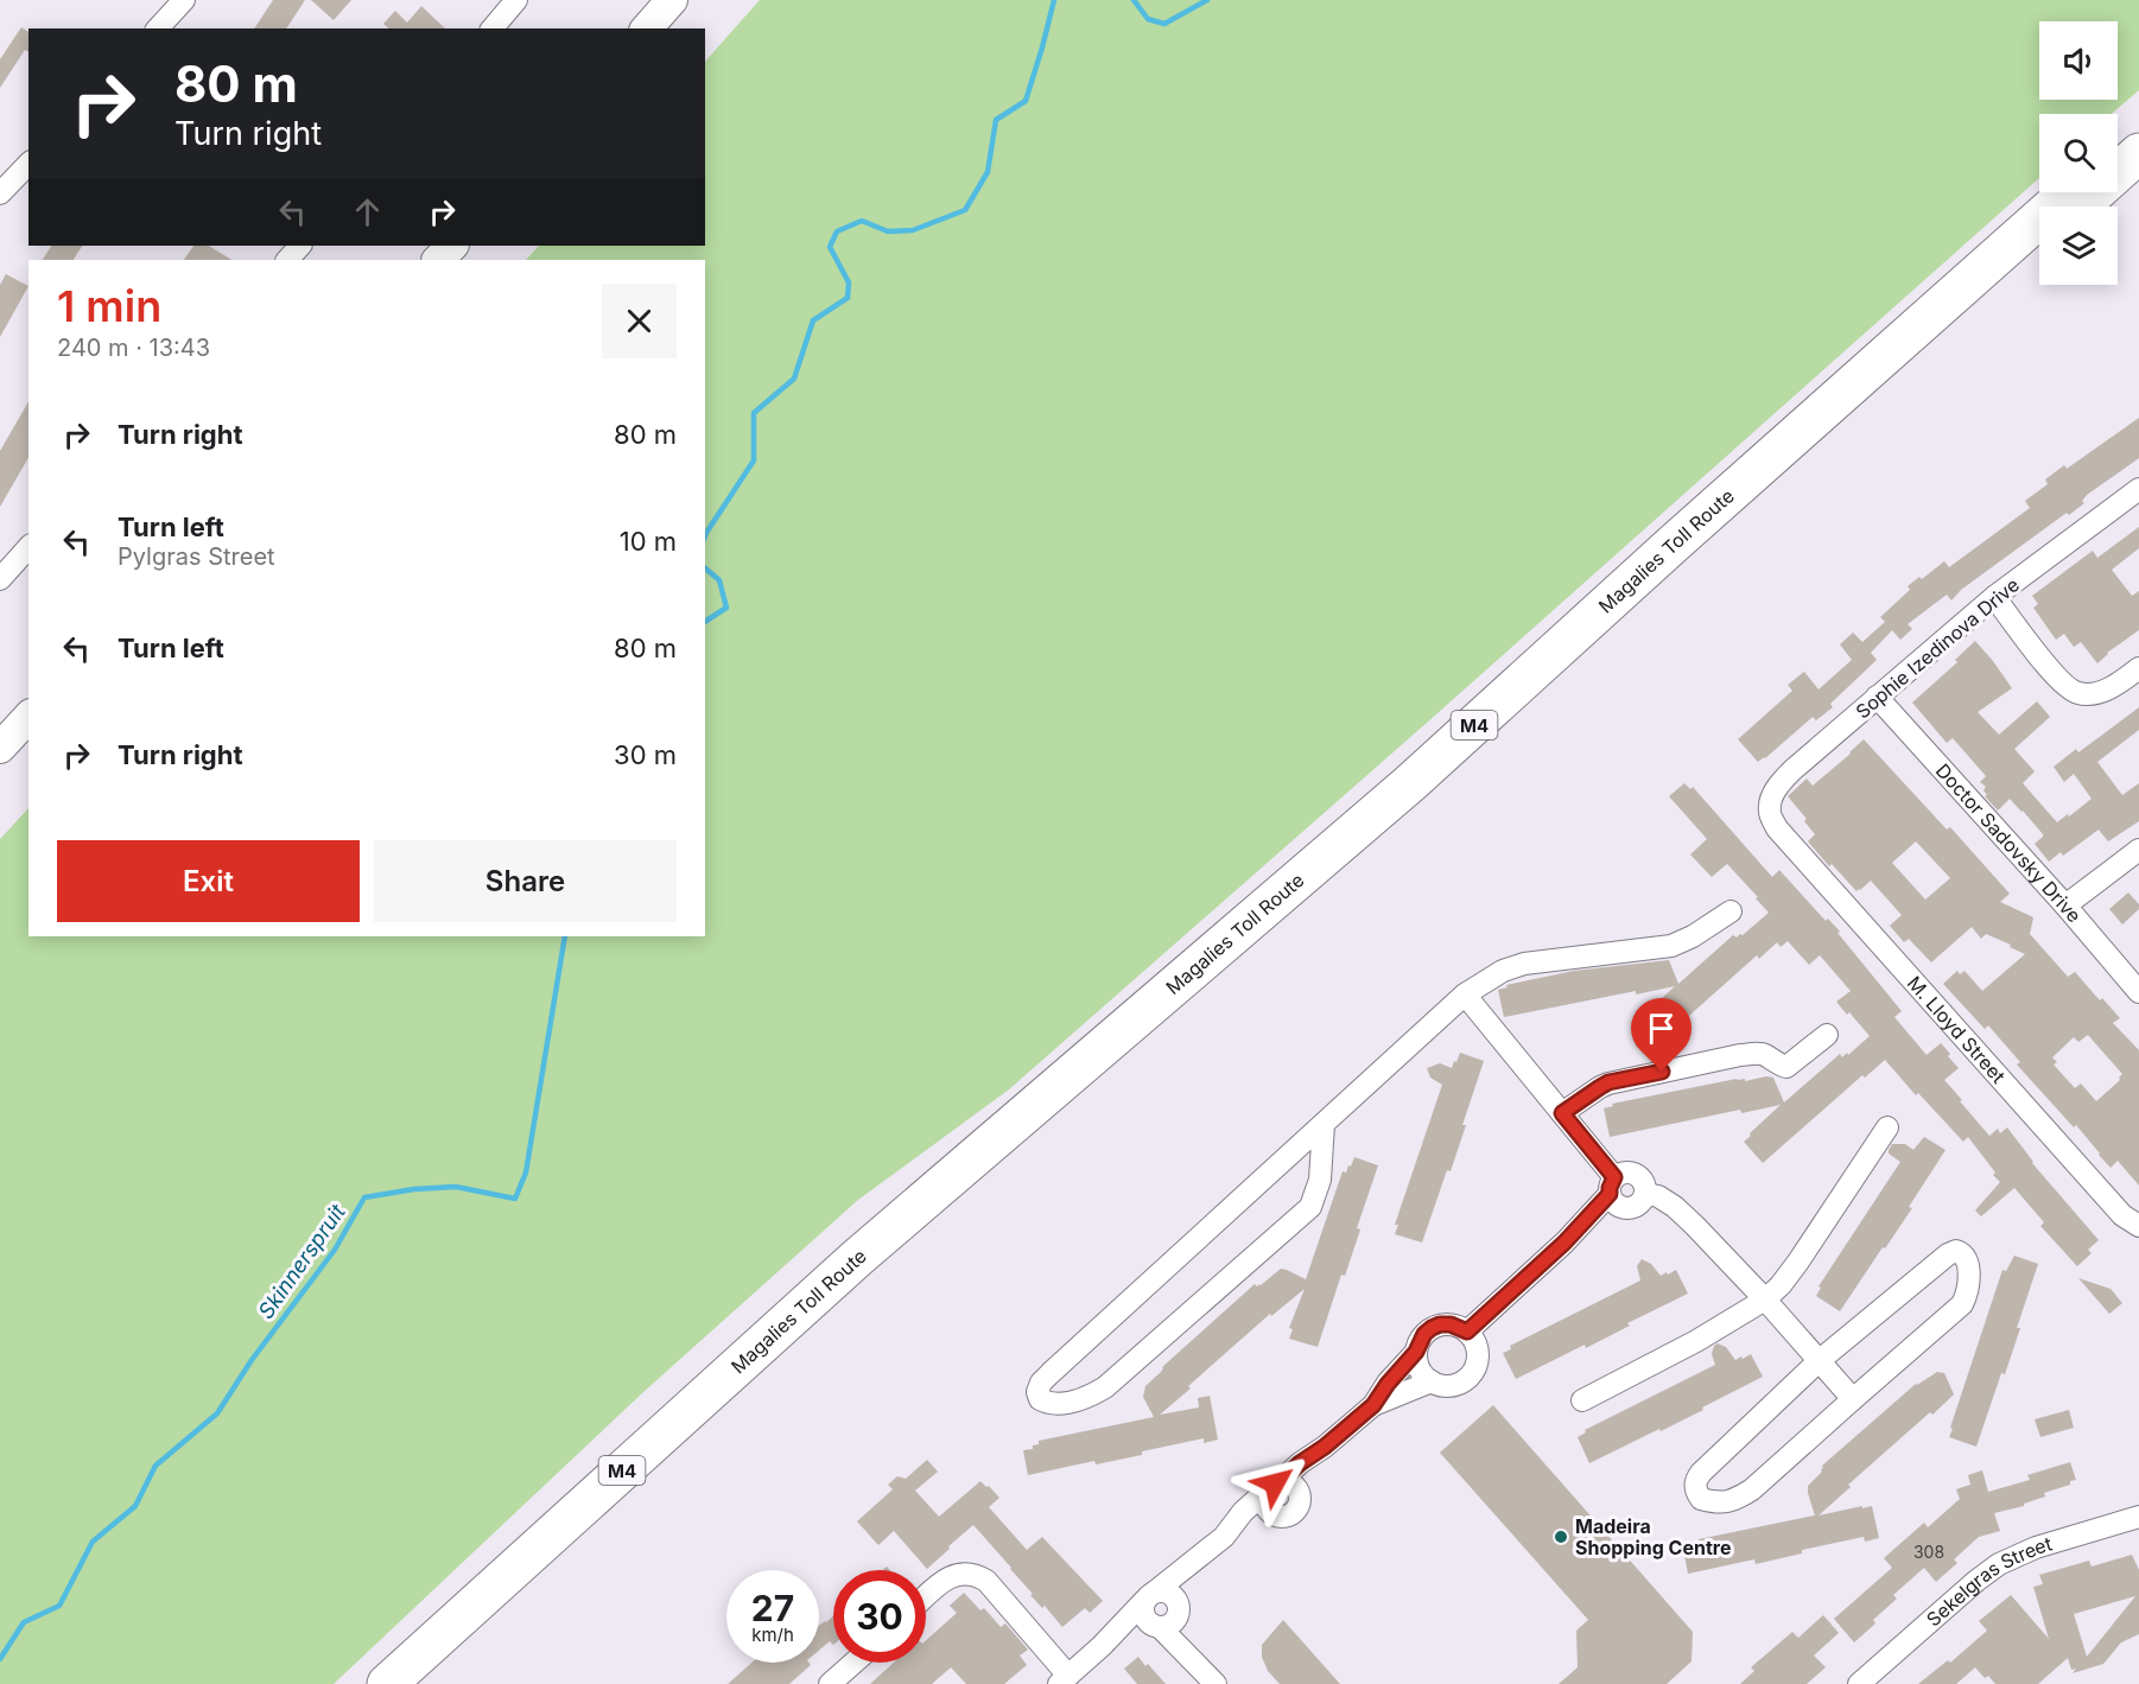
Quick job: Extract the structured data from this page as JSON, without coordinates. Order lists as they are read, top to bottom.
{
  "streets": {
    "highway": ["Magalies Toll Route", "M4"],
    "street": [
      "Sophie Izedinova Drive",
      "Doctor Sadovsky Drive",
      "M. Lloyd Street",
      "Sekelgras Street"
    ]
  },
  "crossings": [
    ["Sophie Izedinova Drive", "Doctor Sadovsky Drive"],
    ["Sophie Izedinova Drive", "M. Lloyd Street"]
  ],
  "water": ["Skinnerspruit"],
  "places": ["Madeira Shopping Centre"],
  "house_numbers": ["308"],
  "page": {
    "turn": ["80 m", "Turn right"],
    "heading": ["1 min", "240 m · 13:43"],
    "list": [
      {
        "name": "Turn right",
        "value": "80 m"
      },
      {
        "name": "Turn left",
        "note": "Pylgras Street",
        "value": "10 m"
      },
      {
        "name": "Turn left",
        "value": "80 m"
      },
      {
        "name": "Turn right",
        "value": "30 m"
      }
    ],
    "buttons": ["Exit", "Share"],
    "speed": "27 km/h",
    "limit": "30"
  }
}
